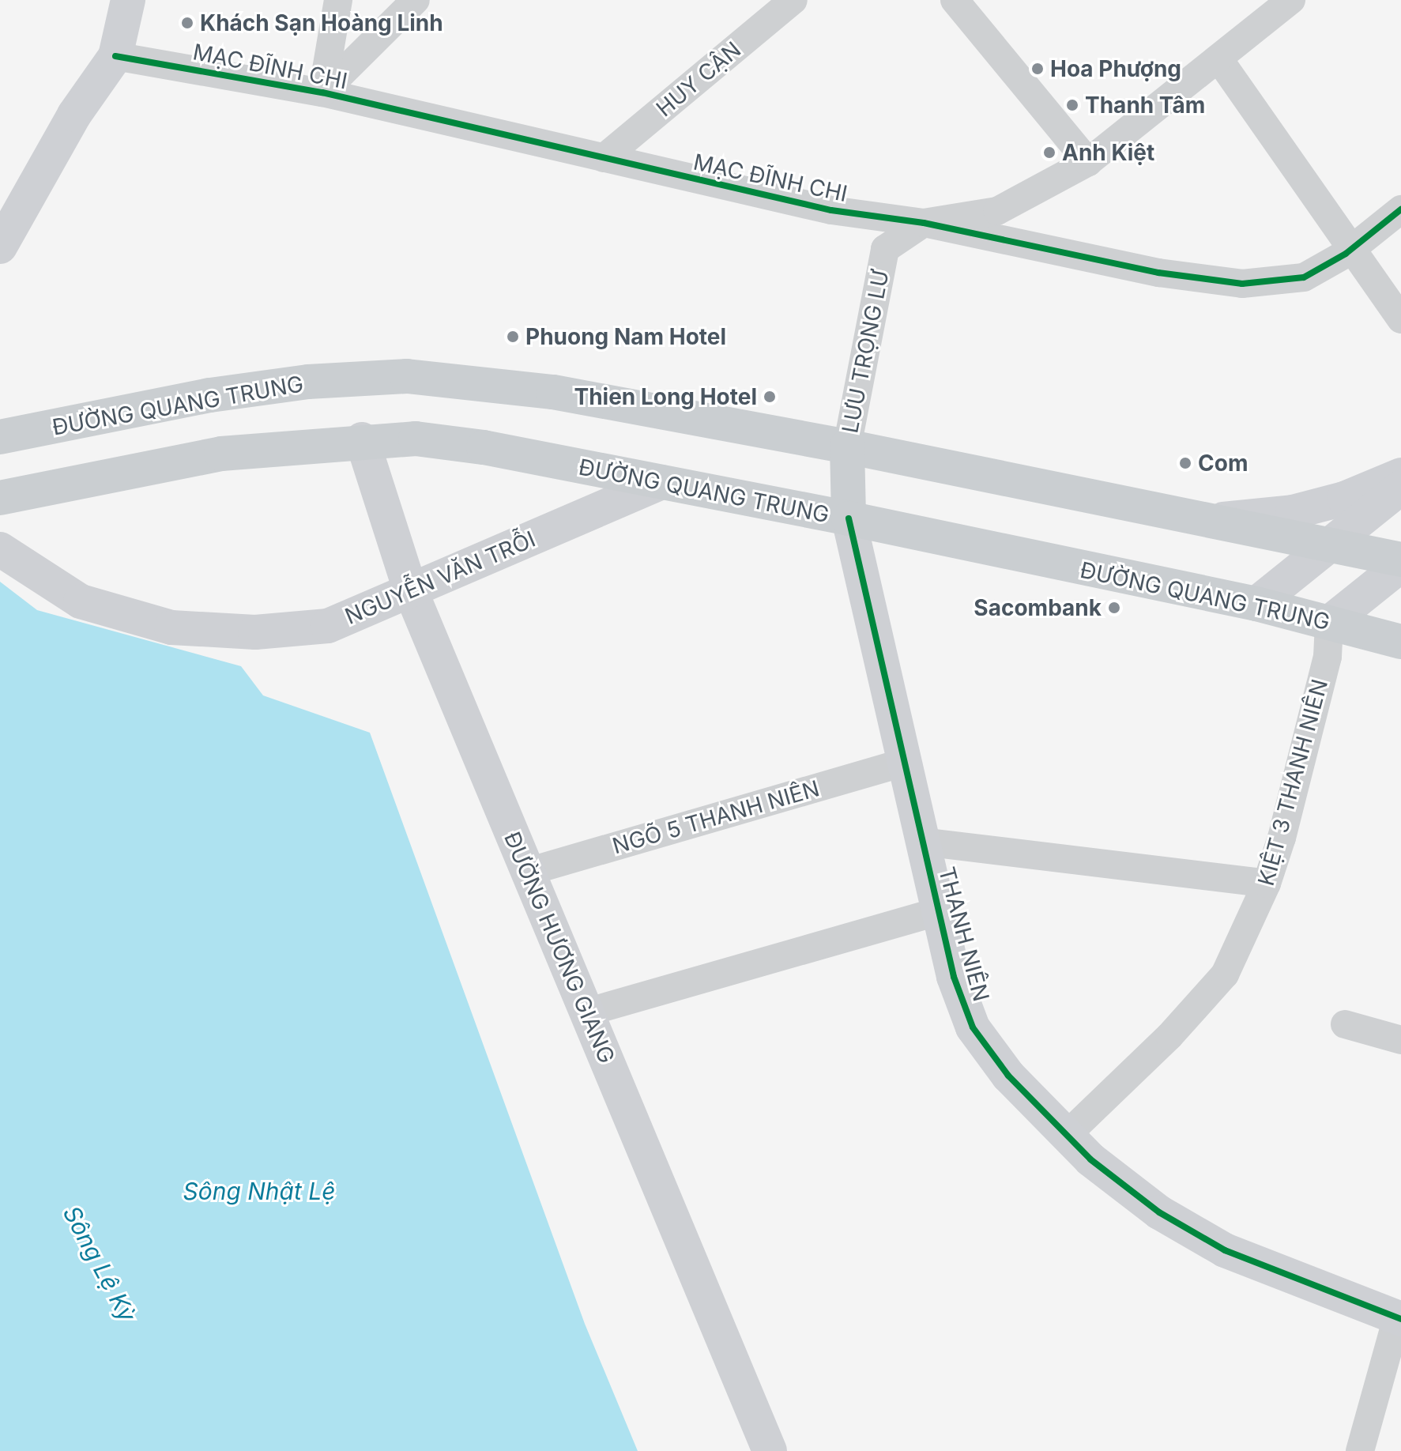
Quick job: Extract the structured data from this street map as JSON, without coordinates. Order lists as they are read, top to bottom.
{
  "streets": {
    "main road": ["ĐƯỜNG QUANG TRUNG"],
    "street": [
      "MẠC ĐĨNH CHI",
      "HUY CẬN",
      "LƯU TRỌNG LƯ",
      "NGUYỄN VĂN TRỖI",
      "KIỆT 3 THANH NIÊN",
      "NGÕ 5 THANH NIÊN",
      "THANH NIÊN",
      "ĐƯỜNG HƯƠNG GIANG"
    ]
  },
  "crossings": [
    ["MẠC ĐĨNH CHI", "HUY CẬN"],
    ["MẠC ĐĨNH CHI", "LƯU TRỌNG LƯ"],
    ["LƯU TRỌNG LƯ", "ĐƯỜNG QUANG TRUNG"],
    ["ĐƯỜNG QUANG TRUNG", "NGUYỄN VĂN TRỖI"],
    ["ĐƯỜNG QUANG TRUNG", "KIỆT 3 THANH NIÊN"],
    ["ĐƯỜNG QUANG TRUNG", "THANH NIÊN"],
    ["ĐƯỜNG QUANG TRUNG", "ĐƯỜNG HƯƠNG GIANG"],
    ["NGUYỄN VĂN TRỖI", "ĐƯỜNG HƯƠNG GIANG"],
    ["KIỆT 3 THANH NIÊN", "THANH NIÊN"],
    ["NGÕ 5 THANH NIÊN", "THANH NIÊN"],
    ["NGÕ 5 THANH NIÊN", "ĐƯỜNG HƯƠNG GIANG"]
  ],
  "water": ["Sông Nhật Lệ", "Sông Lệ Kỳ"],
  "places": [
    "Khách Sạn Hoàng Linh",
    "Hoa Phượng",
    "Thanh Tâm",
    "Anh Kiệt",
    "Phuong Nam Hotel",
    "Thien Long Hotel",
    "Com",
    "Sacombank"
  ]
}
